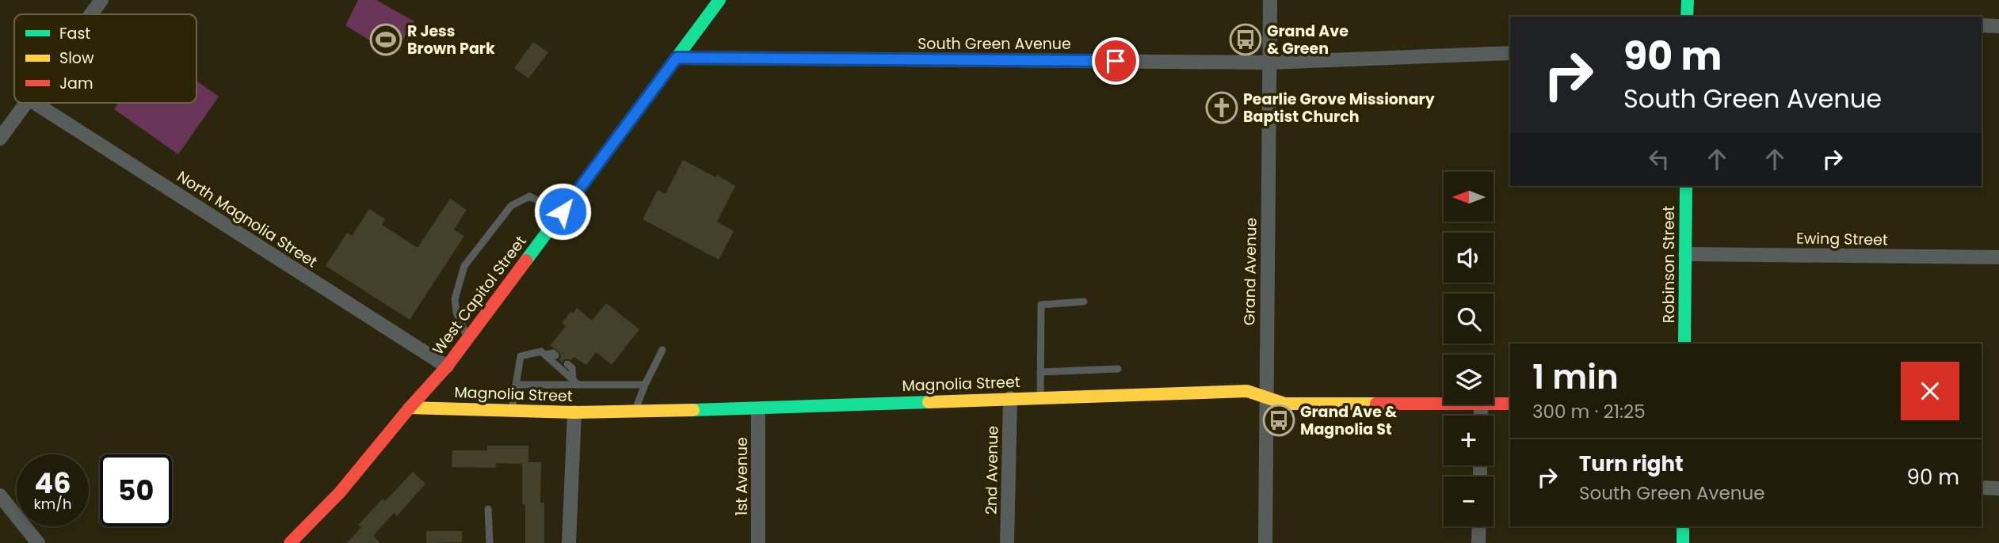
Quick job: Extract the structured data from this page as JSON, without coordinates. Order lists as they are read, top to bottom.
{
  "streets": {
    "street": [
      "South Green Avenue",
      "North Magnolia Street",
      "Ewing Street",
      "Robinson Street",
      "Grand Avenue",
      "West Capitol Street",
      "Magnolia Street",
      "2nd Avenue",
      "1st Avenue"
    ]
  },
  "crossings": [
    ["South Green Avenue", "Grand Avenue"],
    ["South Green Avenue", "West Capitol Street"],
    ["North Magnolia Street", "West Capitol Street"],
    ["Ewing Street", "Robinson Street"],
    ["Grand Avenue", "Magnolia Street"],
    ["West Capitol Street", "Magnolia Street"],
    ["Magnolia Street", "2nd Avenue"],
    ["Magnolia Street", "1st Avenue"]
  ],
  "places": {
    "sports": ["R Jess Brown Park"],
    "bus stop": ["Grand Ave & Green", "Grand Ave & Magnolia St"],
    "church": ["Pearlie Grove Missionary Baptist Church"]
  },
  "legend": ["Fast", "Slow", "Jam"],
  "north": "left",
  "page": {
    "turn": ["90 m", "South Green Avenue"],
    "map_buttons": ["+", "−"],
    "heading": ["1 min", "300 m · 21:25"],
    "list": [
      {
        "name": "Turn right",
        "note": "South Green Avenue",
        "value": "90 m"
      }
    ],
    "speed": "46 km/h",
    "limit": "50"
  }
}
